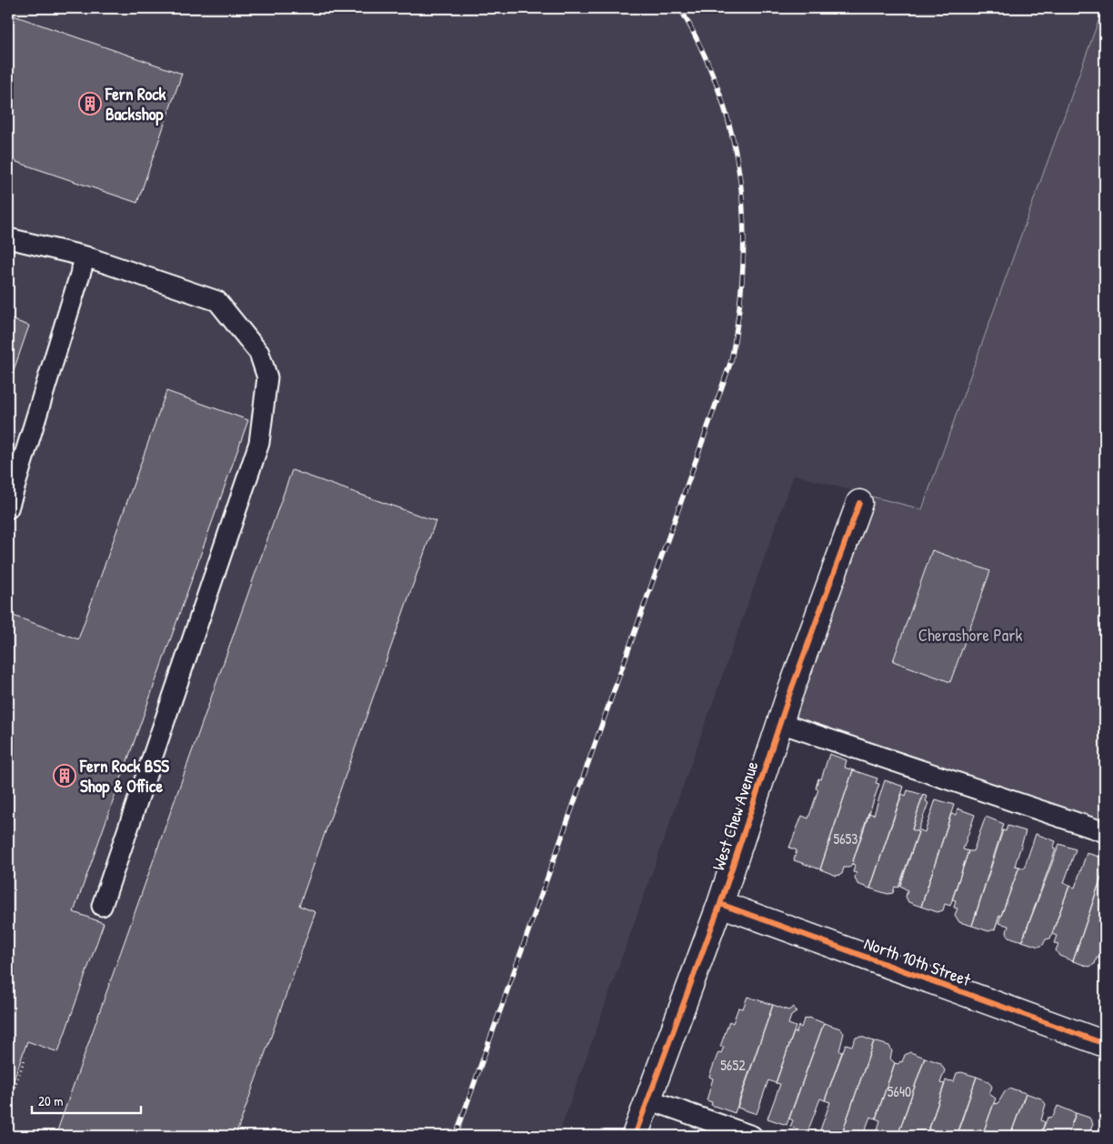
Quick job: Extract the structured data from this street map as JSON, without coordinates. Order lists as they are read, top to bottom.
{
  "streets": {
    "street": ["West Chew Avenue", "North 10th Street"]
  },
  "crossings": [
    ["West Chew Avenue", "North 10th Street"]
  ],
  "parks": ["Cherashore Park"],
  "places": {
    "building": ["Fern Rock Backshop", "Fern Rock BSS Shop & Office"]
  },
  "house_numbers": ["5653", "5652", "5640"],
  "scale_bar": "20 m"
}
